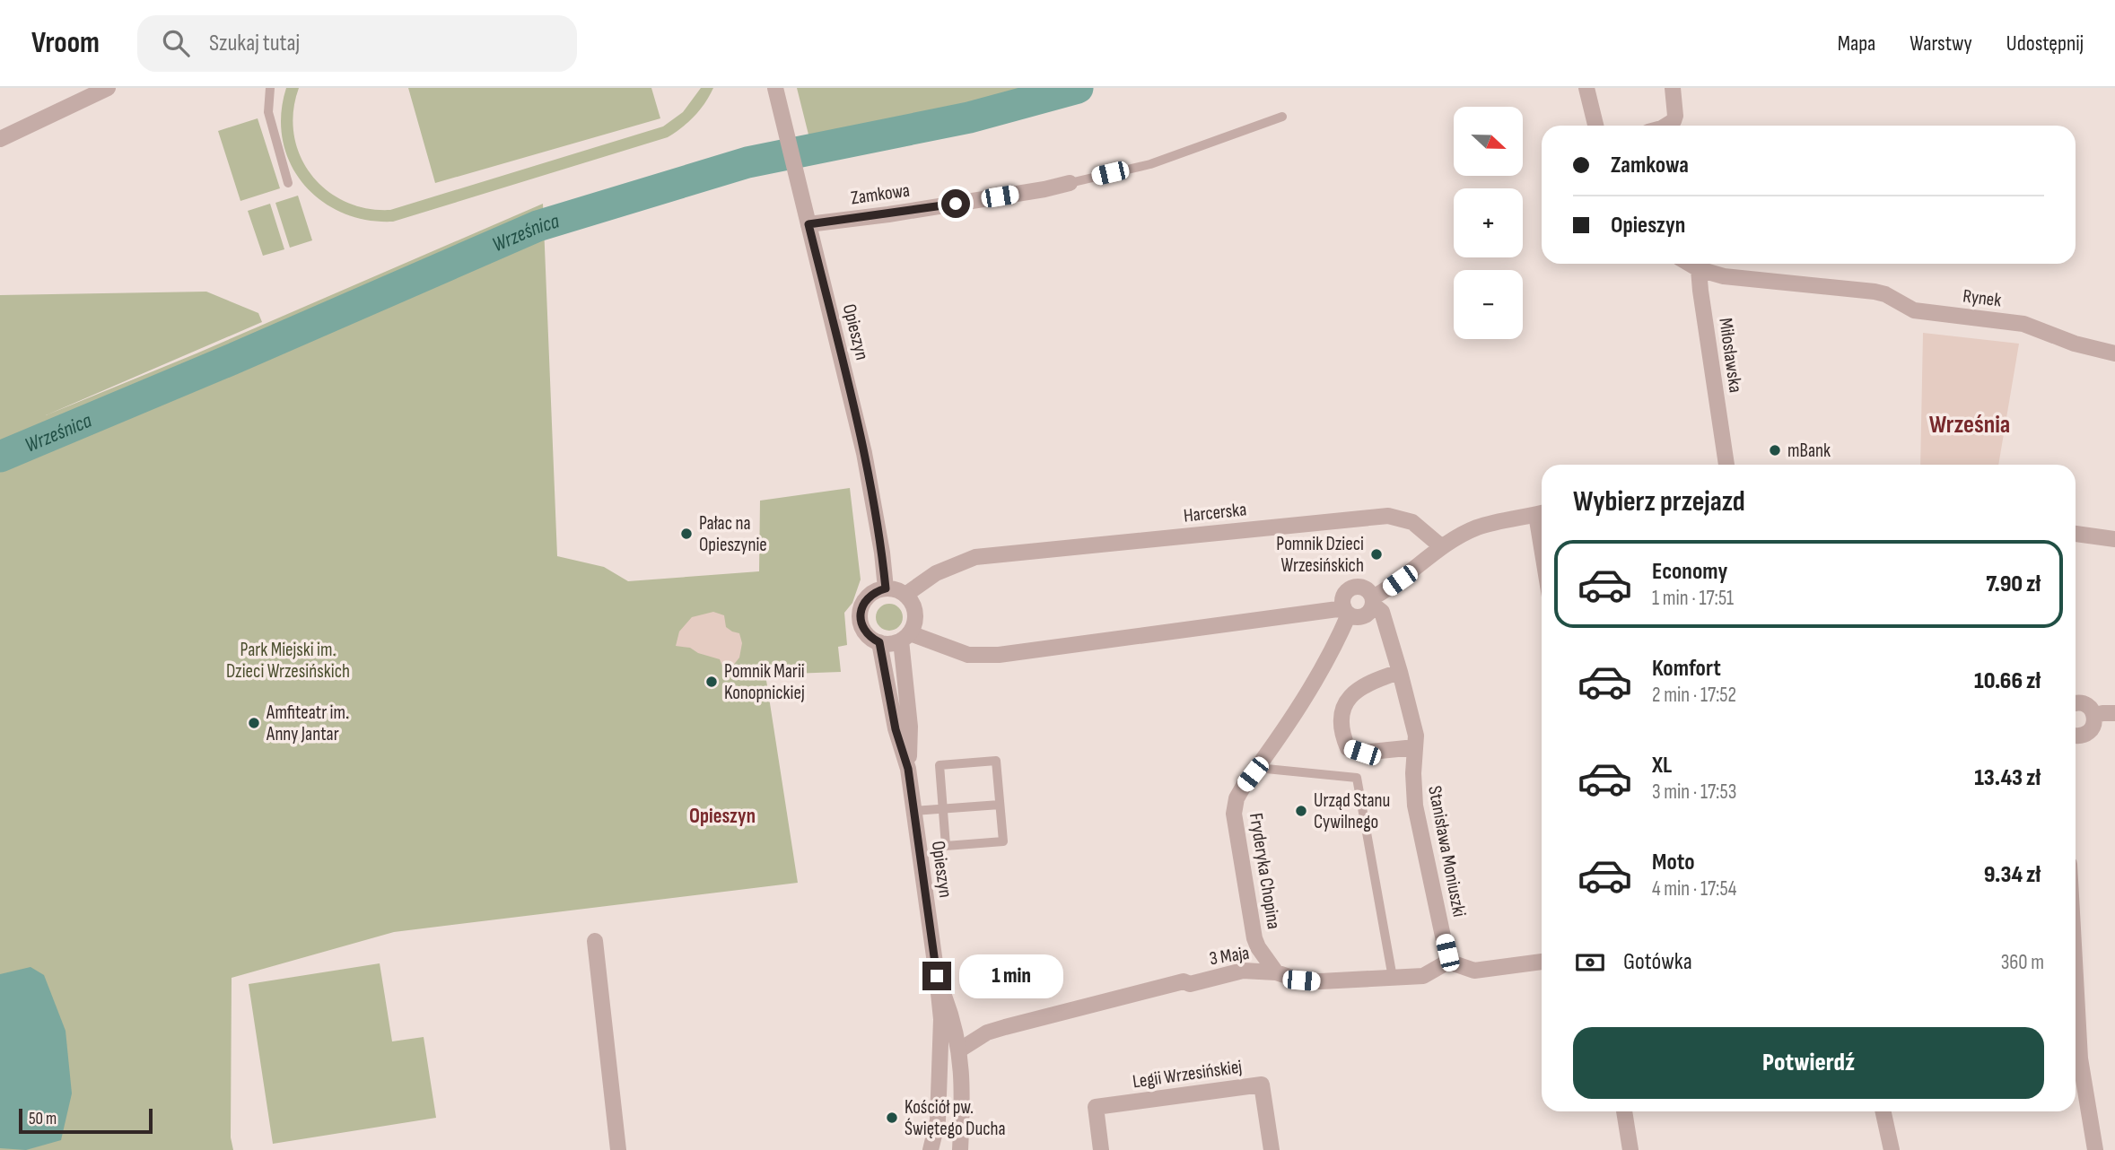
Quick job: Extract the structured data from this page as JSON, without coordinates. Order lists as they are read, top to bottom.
{
  "streets": {
    "street": [
      "Zamkowa",
      "Rynek",
      "Opieszyn",
      "Miłosławska",
      "Harcerska",
      "Stanisława Moniuszki",
      "Fryderyka Chopina",
      "3 Maja",
      "Legii Wrzesińskiej"
    ]
  },
  "crossings": [
    ["Zamkowa", "Opieszyn"],
    ["Rynek", "Miłosławska"],
    ["Opieszyn", "Harcerska"],
    ["Opieszyn", "3 Maja"],
    ["Stanisława Moniuszki", "Fryderyka Chopina"],
    ["Stanisława Moniuszki", "3 Maja"],
    ["Fryderyka Chopina", "3 Maja"]
  ],
  "districts": ["Września", "Opieszyn"],
  "water": ["Wrześnica"],
  "parks": ["Park Miejski im. Dzieci Wrzesińskich"],
  "places": [
    "mBank",
    "Pałac na Opieszynie",
    "Pomnik Dzieci Wrzesińskich",
    "Pomnik Marii Konopnickiej",
    "Amfiteatr im. Anny Jantar",
    "Urząd Stanu Cywilnego",
    "Kościół pw. Świętego Ducha"
  ],
  "scale_bar": "50 m",
  "north": "right",
  "page": {
    "header": "Vroom",
    "search": "Szukaj tutaj",
    "nav": ["Mapa", "Warstwy", "Udostępnij"],
    "map_buttons": ["+", "−"],
    "banner": ["Zamkowa", "Opieszyn"],
    "heading": "Wybierz przejazd",
    "list": [
      {
        "name": "Economy",
        "note": "1 min · 17:51",
        "value": "7.90 zł"
      },
      {
        "name": "Komfort",
        "note": "2 min · 17:52",
        "value": "10.66 zł"
      },
      {
        "name": "XL",
        "note": "3 min · 17:53",
        "value": "13.43 zł"
      },
      {
        "name": "Moto",
        "note": "4 min · 17:54",
        "value": "9.34 zł"
      }
    ],
    "pay": ["Gotówka", "360 m"],
    "bubble": "1 min",
    "buttons": "Potwierdź",
    "scale": "50 m"
  }
}
